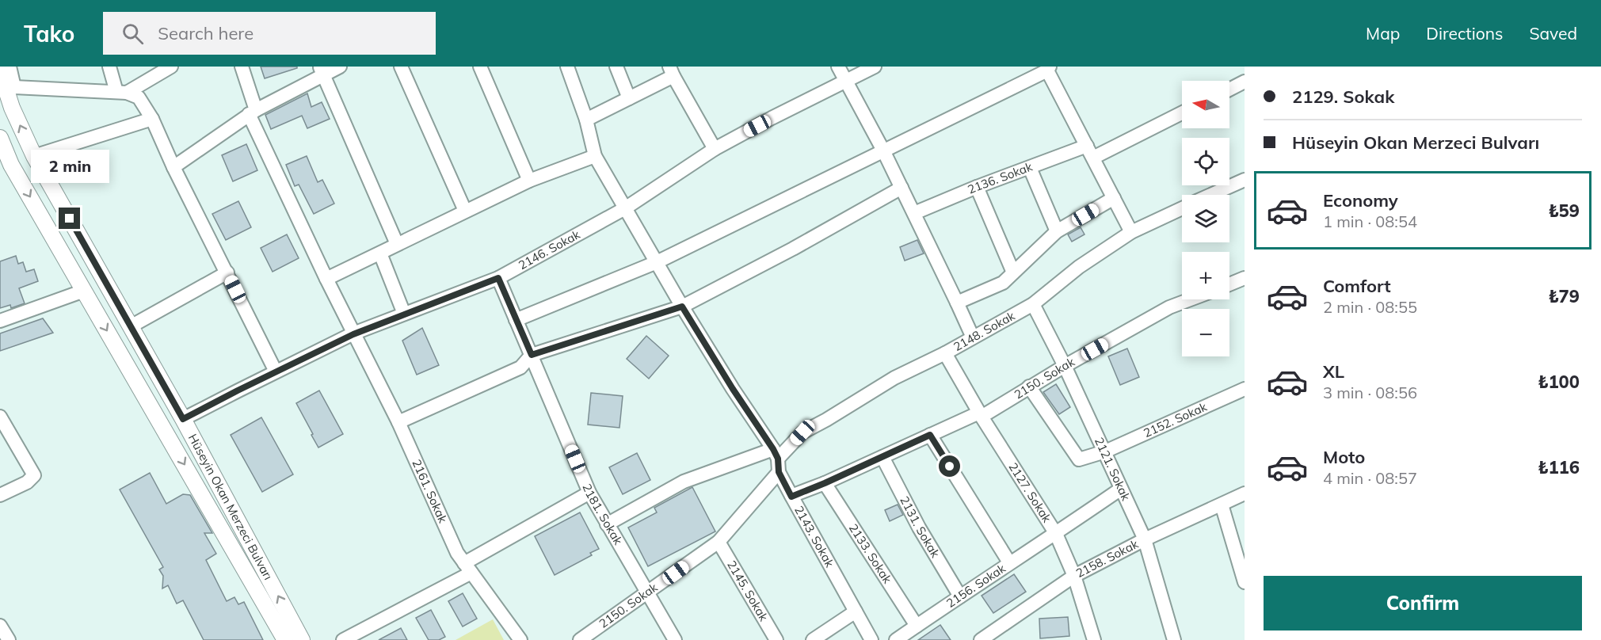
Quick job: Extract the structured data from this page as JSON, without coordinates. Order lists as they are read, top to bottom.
{
  "streets": {
    "main road": ["Hüseyin Okan Merzeci Bulvarı"],
    "street": [
      "2136. Sokak",
      "2146. Sokak",
      "2148. Sokak",
      "2150. Sokak",
      "2152. Sokak",
      "2121. Sokak",
      "2161. Sokak",
      "2127. Sokak",
      "2181. Sokak",
      "2131. Sokak",
      "2143. Sokak",
      "2133. Sokak",
      "2158. Sokak",
      "2156. Sokak",
      "2145. Sokak"
    ]
  },
  "crossings": [
    ["2146. Sokak", "2161. Sokak"],
    ["2146. Sokak", "Hüseyin Okan Merzeci Bulvarı"],
    ["2146. Sokak", "2181. Sokak"],
    ["2148. Sokak", "2121. Sokak"],
    ["2148. Sokak", "2127. Sokak"],
    ["2148. Sokak", "2143. Sokak"],
    ["2150. Sokak", "2152. Sokak"],
    ["2150. Sokak", "2121. Sokak"],
    ["2150. Sokak", "2127. Sokak"],
    ["2150. Sokak", "2181. Sokak"],
    ["2150. Sokak", "2131. Sokak"],
    ["2150. Sokak", "2143. Sokak"],
    ["2150. Sokak", "2133. Sokak"],
    ["2150. Sokak", "2145. Sokak"],
    ["2152. Sokak", "2121. Sokak"],
    ["2121. Sokak", "2158. Sokak"],
    ["2121. Sokak", "2156. Sokak"],
    ["2127. Sokak", "2158. Sokak"],
    ["2127. Sokak", "2156. Sokak"],
    ["2131. Sokak", "2156. Sokak"],
    ["2133. Sokak", "2156. Sokak"]
  ],
  "north": "left",
  "page": {
    "header": "Tako",
    "search": "Search here",
    "nav": ["Map", "Directions", "Saved"],
    "banner": ["2129. Sokak", "Hüseyin Okan Merzeci Bulvarı"],
    "map_buttons": ["+", "−"],
    "bubble": "2 min",
    "list": [
      {
        "name": "Economy",
        "note": "1 min · 08:54",
        "value": "₺59"
      },
      {
        "name": "Comfort",
        "note": "2 min · 08:55",
        "value": "₺79"
      },
      {
        "name": "XL",
        "note": "3 min · 08:56",
        "value": "₺100"
      },
      {
        "name": "Moto",
        "note": "4 min · 08:57",
        "value": "₺116"
      }
    ],
    "buttons": "Confirm"
  }
}
